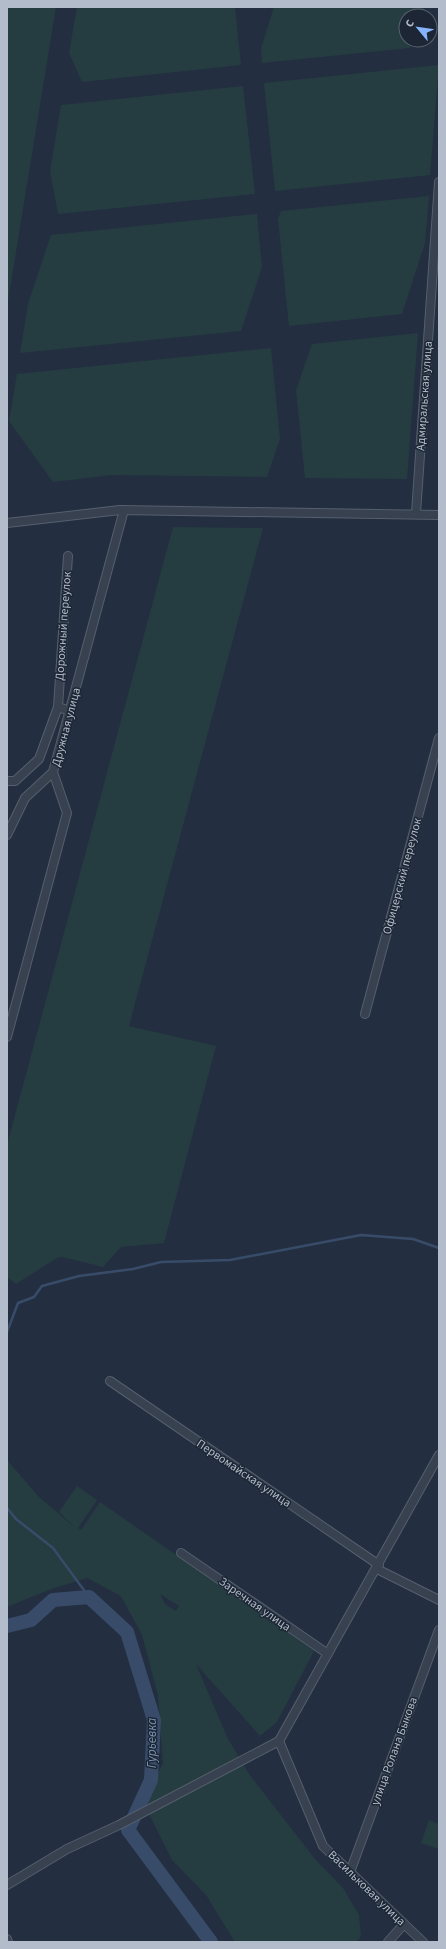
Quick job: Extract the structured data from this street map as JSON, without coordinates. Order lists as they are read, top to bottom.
{
  "streets": {
    "street": [
      "Адмиральская улица",
      "Дорожный переулок",
      "Дружная улица",
      "Офицерский переулок",
      "Первомайская улица",
      "Заречная улица",
      "улица Ролана Быкова",
      "Васильковая улица"
    ]
  },
  "crossings": [
    ["улица Ролана Быкова", "Васильковая улица"]
  ],
  "water": ["Гурьевка"],
  "north": "top left"
}
